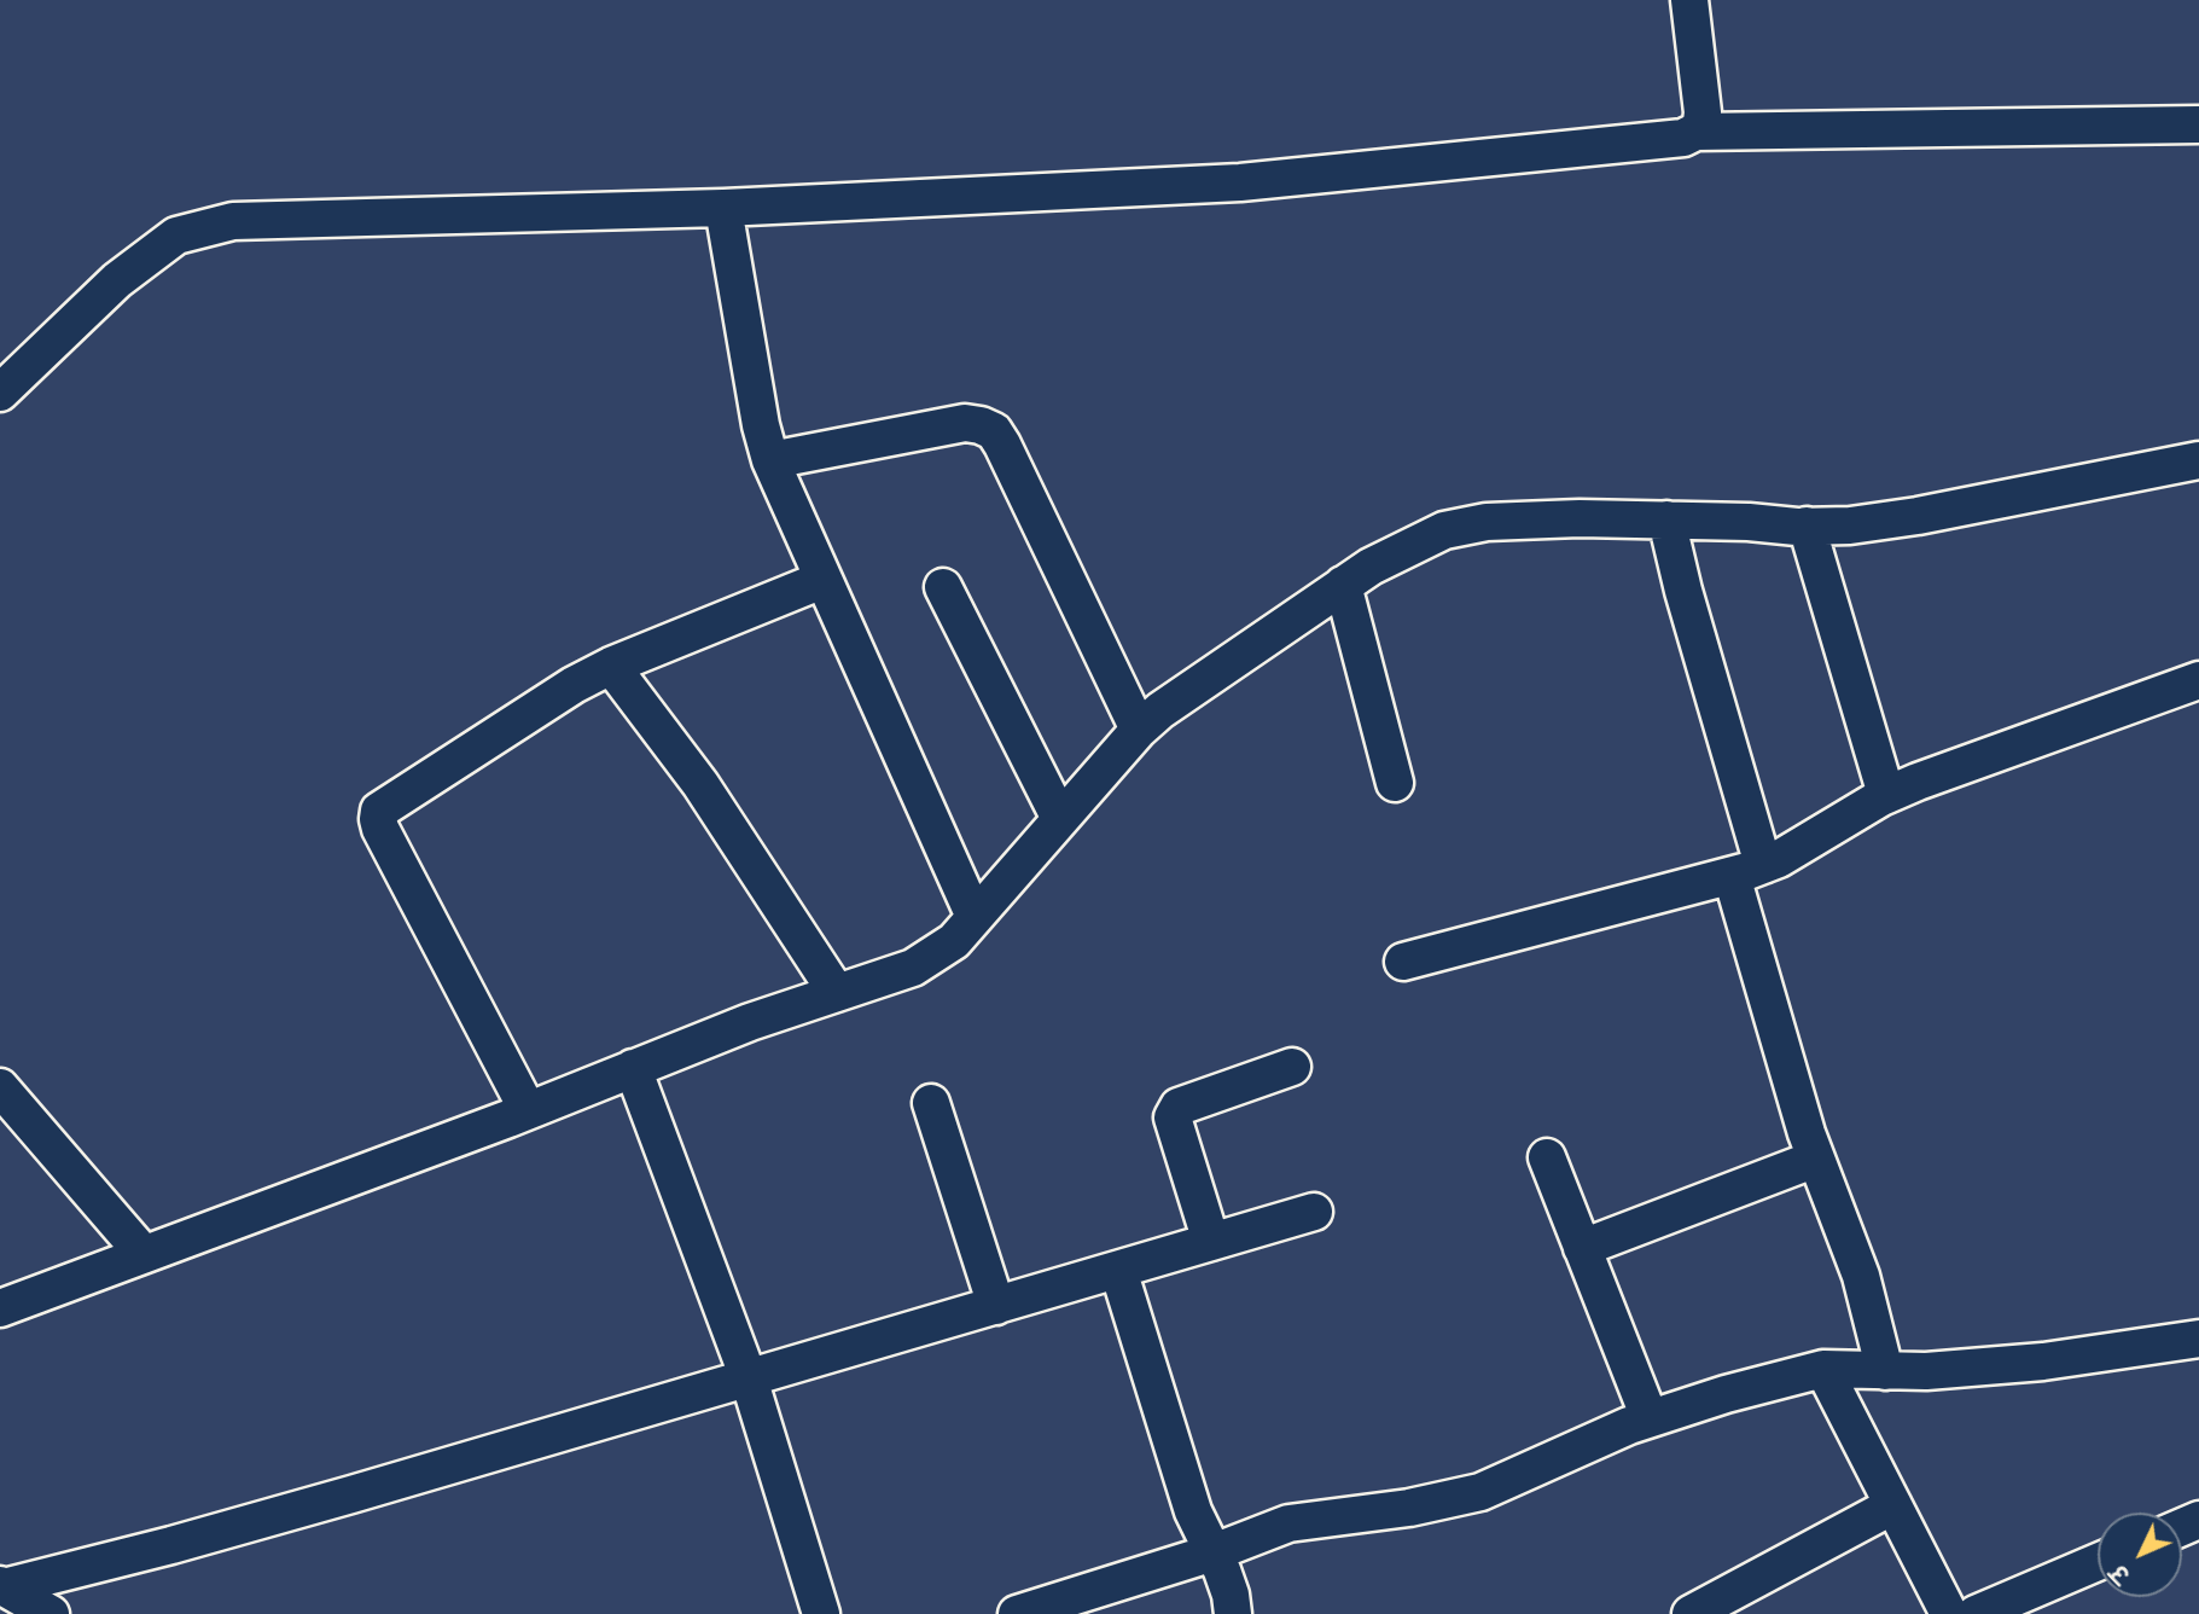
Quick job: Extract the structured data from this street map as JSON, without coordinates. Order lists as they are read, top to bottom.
{
  "north": "bottom left"
}
